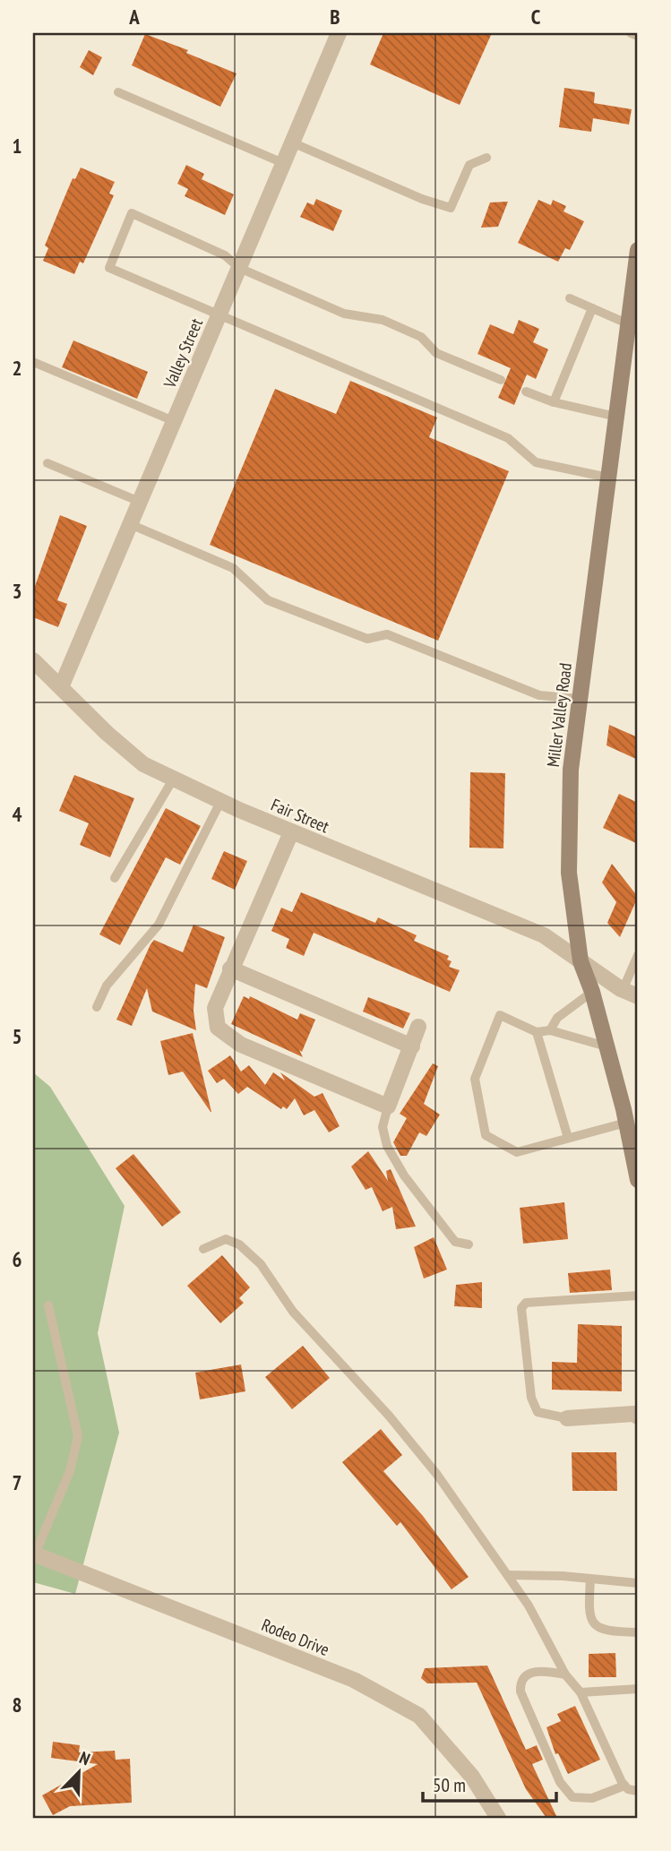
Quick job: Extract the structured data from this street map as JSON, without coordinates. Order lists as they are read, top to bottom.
{
  "streets": {
    "main road": ["Miller Valley Road"],
    "street": ["Valley Street", "Fair Street", "Rodeo Drive"]
  },
  "crossings": [
    ["Valley Street", "Fair Street"],
    ["Miller Valley Road", "Fair Street"]
  ],
  "scale_bar": "50 m",
  "north": "top right",
  "grid": {
    "columns": ["A", "B", "C"],
    "rows": [
      "1",
      "2",
      "3",
      "4",
      "5",
      "6",
      "7",
      "8"
    ]
  }
}
